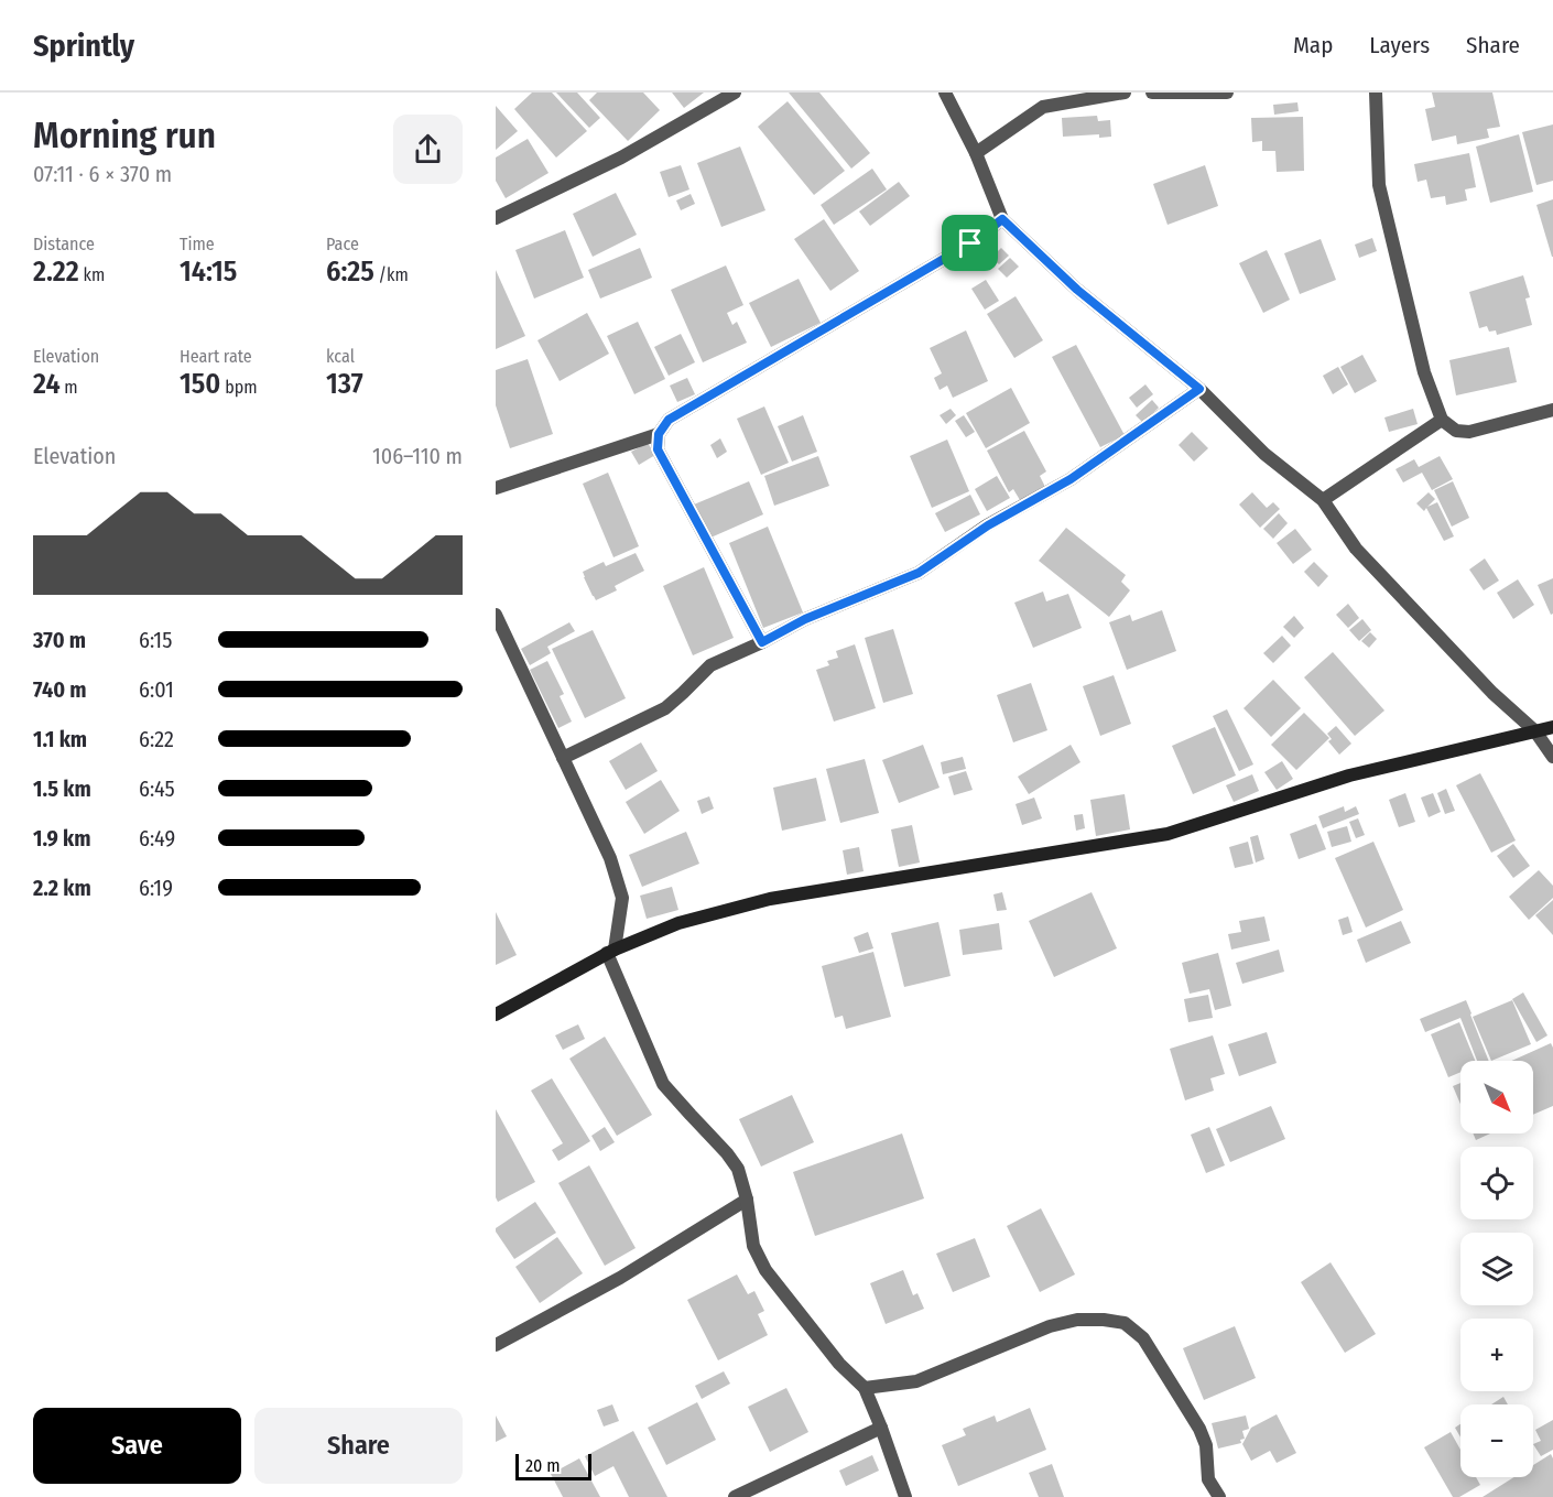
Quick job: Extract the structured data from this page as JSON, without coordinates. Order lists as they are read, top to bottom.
{
  "scale_bar": "20 m",
  "north": "bottom right",
  "page": {
    "header": "Sprintly",
    "nav": ["Map", "Layers", "Share"],
    "heading": ["Morning run", "07:11 · 6 × 370 m"],
    "stats": [
      ["Distance", "2.22 km"],
      ["Time", "14:15"],
      ["Pace", "6:25 /km"],
      ["Elevation", "24 m"],
      ["Heart rate", "150 bpm"],
      ["kcal", "137"]
    ],
    "chart": ["Elevation", "106–110 m"],
    "list": [
      {
        "name": "370 m",
        "note": "6:15"
      },
      {
        "name": "740 m",
        "note": "6:01"
      },
      {
        "name": "1.1 km",
        "note": "6:22"
      },
      {
        "name": "1.5 km",
        "note": "6:45"
      },
      {
        "name": "1.9 km",
        "note": "6:49"
      },
      {
        "name": "2.2 km",
        "note": "6:19"
      }
    ],
    "map_buttons": ["+", "−"],
    "buttons": ["Save", "Share"],
    "scale": "20 m"
  }
}
